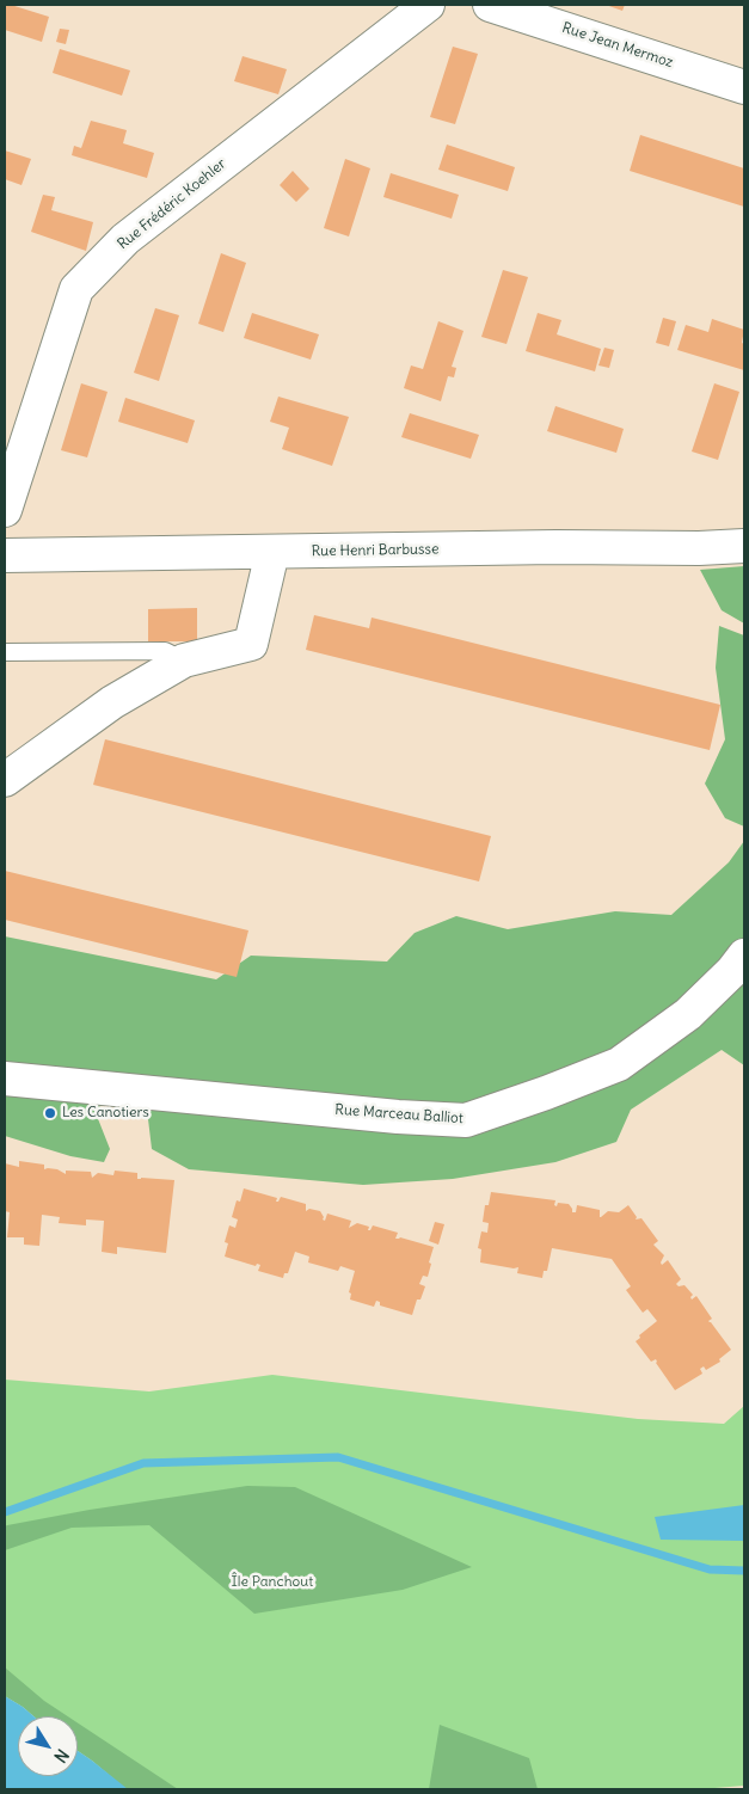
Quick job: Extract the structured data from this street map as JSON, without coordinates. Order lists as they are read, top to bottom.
{
  "streets": {
    "street": [
      "Rue Jean Mermoz",
      "Rue Frédéric Koehler",
      "Rue Henri Barbusse",
      "Rue Marceau Balliot"
    ]
  },
  "parks": ["Île Panchout"],
  "places": ["Les Canotiers"],
  "north": "bottom right"
}
